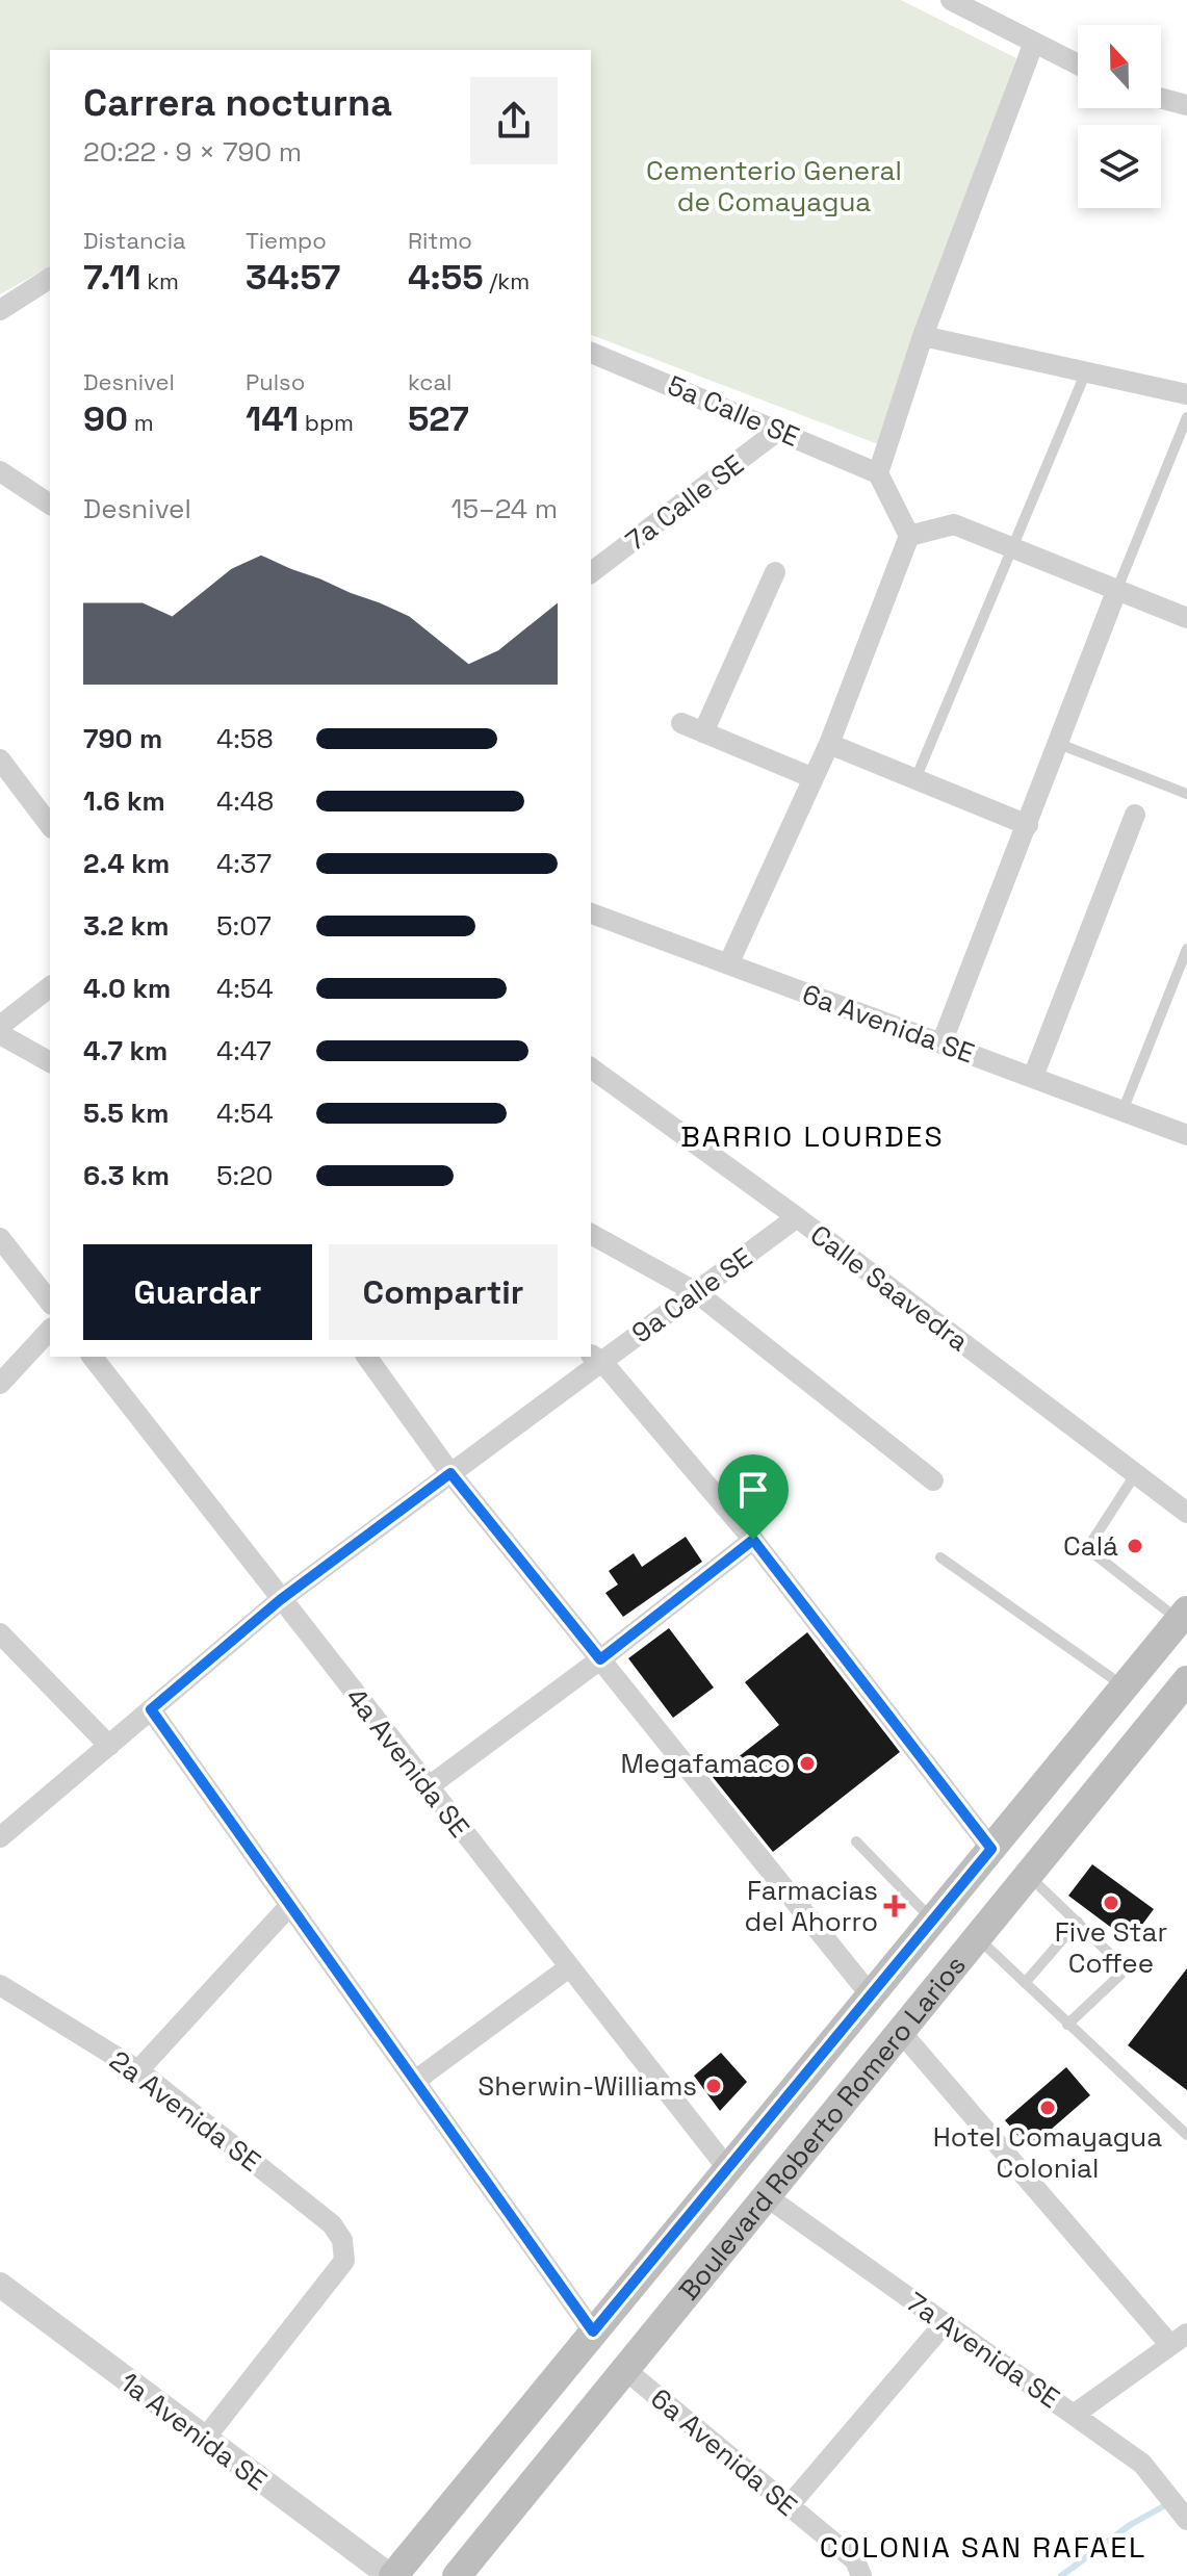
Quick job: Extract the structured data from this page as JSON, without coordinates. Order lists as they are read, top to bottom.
{
  "streets": {
    "main road": ["Boulevard Roberto Romero Larios"],
    "street": [
      "5a Calle SE",
      "7a Calle SE",
      "6a Avenida SE",
      "Calle Saavedra",
      "9a Calle SE",
      "4a Avenida SE",
      "2a Avenida SE",
      "7a Avenida SE",
      "1a Avenida SE"
    ]
  },
  "crossings": [
    ["5a Calle SE", "7a Calle SE"],
    ["6a Avenida SE", "Boulevard Roberto Romero Larios"],
    ["Calle Saavedra", "9a Calle SE"],
    ["9a Calle SE", "4a Avenida SE"],
    ["4a Avenida SE", "Boulevard Roberto Romero Larios"],
    ["2a Avenida SE", "1a Avenida SE"],
    ["Boulevard Roberto Romero Larios", "7a Avenida SE"],
    ["Boulevard Roberto Romero Larios", "1a Avenida SE"]
  ],
  "districts": ["BARRIO LOURDES", "COLONIA SAN RAFAEL"],
  "parks": ["Cementerio General de Comayagua"],
  "places": {
    "other": [
      "Calá",
      "Megafamaco",
      "Five Star Coffee",
      "Sherwin-Williams",
      "Hotel Comayagua Colonial"
    ],
    "health": ["Farmacias del Ahorro"]
  },
  "north": "top",
  "page": {
    "heading": ["Carrera nocturna", "20:22 · 9 × 790 m"],
    "stats": [
      ["Distancia", "7.11 km"],
      ["Tiempo", "34:57"],
      ["Ritmo", "4:55 /km"],
      ["Desnivel", "90 m"],
      ["Pulso", "141 bpm"],
      ["kcal", "527"]
    ],
    "chart": ["Desnivel", "15–24 m"],
    "list": [
      {
        "name": "790 m",
        "note": "4:58"
      },
      {
        "name": "1.6 km",
        "note": "4:48"
      },
      {
        "name": "2.4 km",
        "note": "4:37"
      },
      {
        "name": "3.2 km",
        "note": "5:07"
      },
      {
        "name": "4.0 km",
        "note": "4:54"
      },
      {
        "name": "4.7 km",
        "note": "4:47"
      },
      {
        "name": "5.5 km",
        "note": "4:54"
      },
      {
        "name": "6.3 km",
        "note": "5:20"
      }
    ],
    "buttons": ["Guardar", "Compartir"]
  }
}
